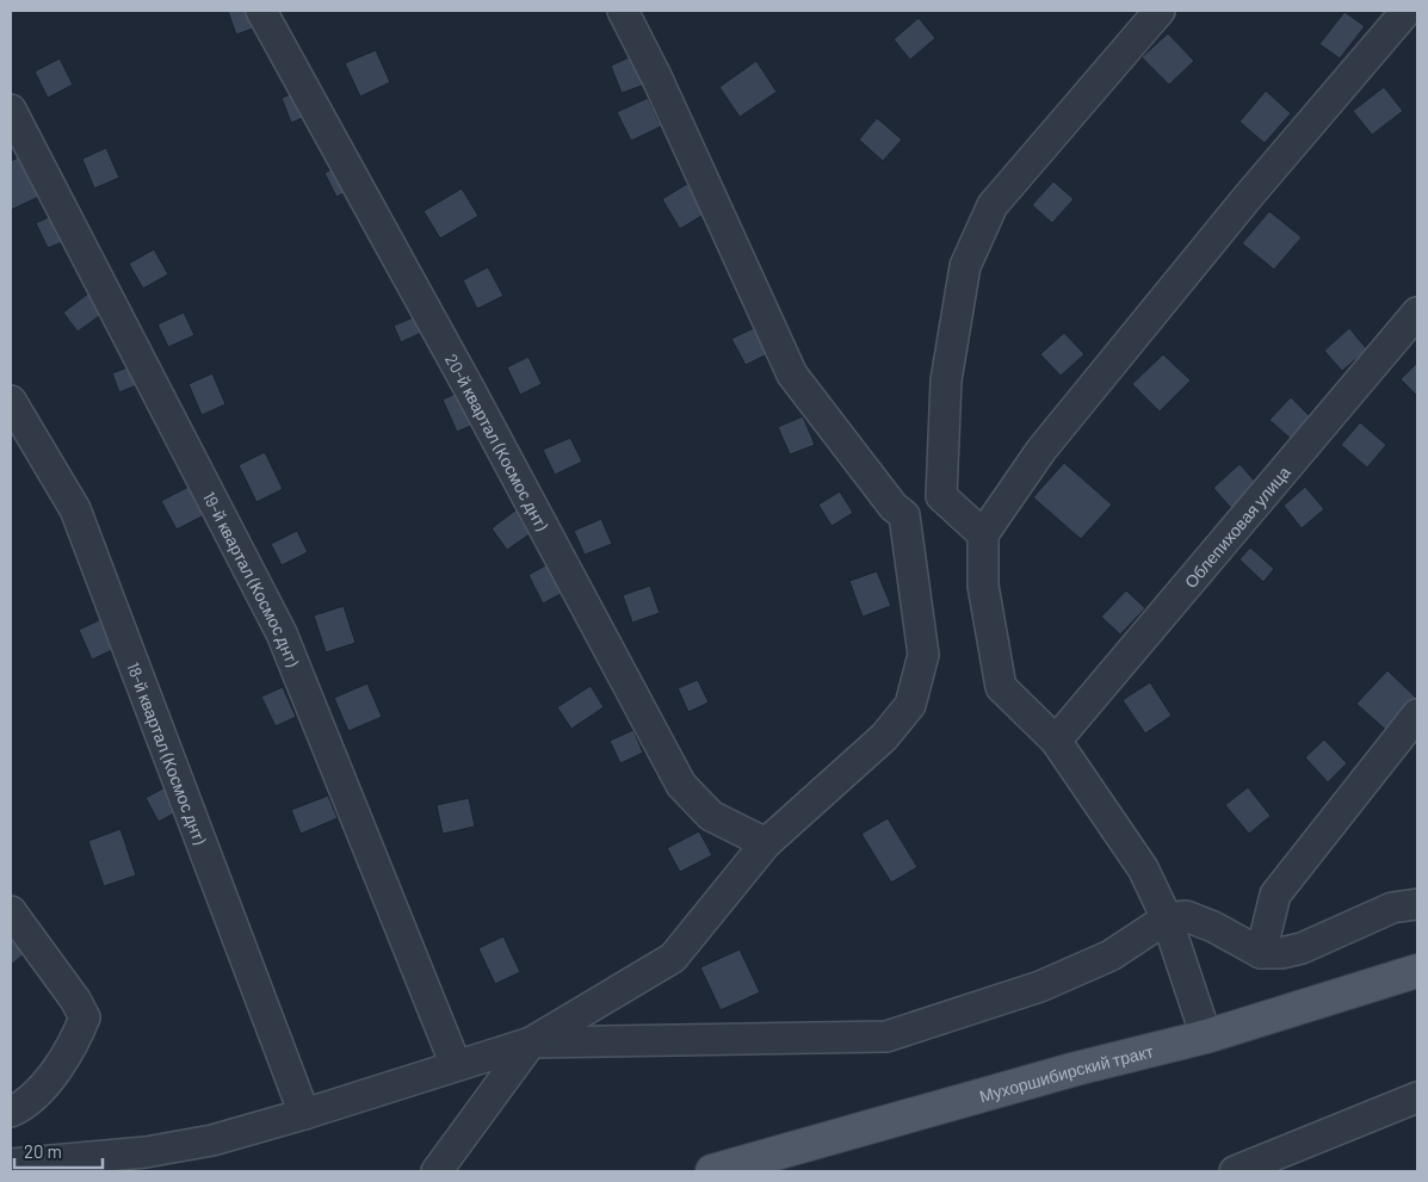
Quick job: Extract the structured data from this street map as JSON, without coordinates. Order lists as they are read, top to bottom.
{
  "streets": {
    "main road": ["Мухоршибирский тракт"],
    "street": [
      "20-й квартал (Космос днт)",
      "Облепиховая улица",
      "19-й квартал (Космос днт)",
      "18-й квартал (Космос днт)"
    ]
  },
  "scale_bar": "20 m"
}
